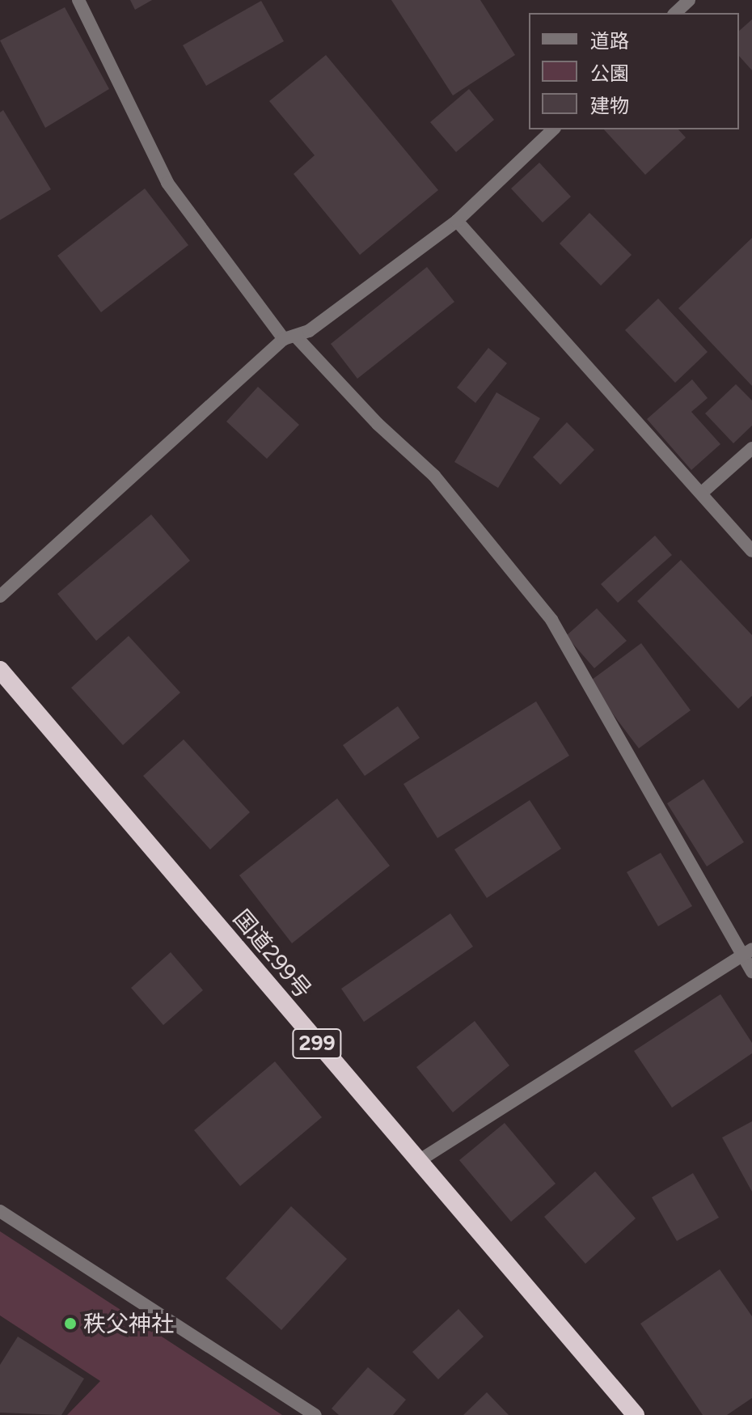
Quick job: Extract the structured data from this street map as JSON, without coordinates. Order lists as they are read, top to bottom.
{
  "streets": {
    "highway": ["国道299号", "299"]
  },
  "places": ["秩父神社"],
  "legend": ["道路", "公園", "建物"]
}
